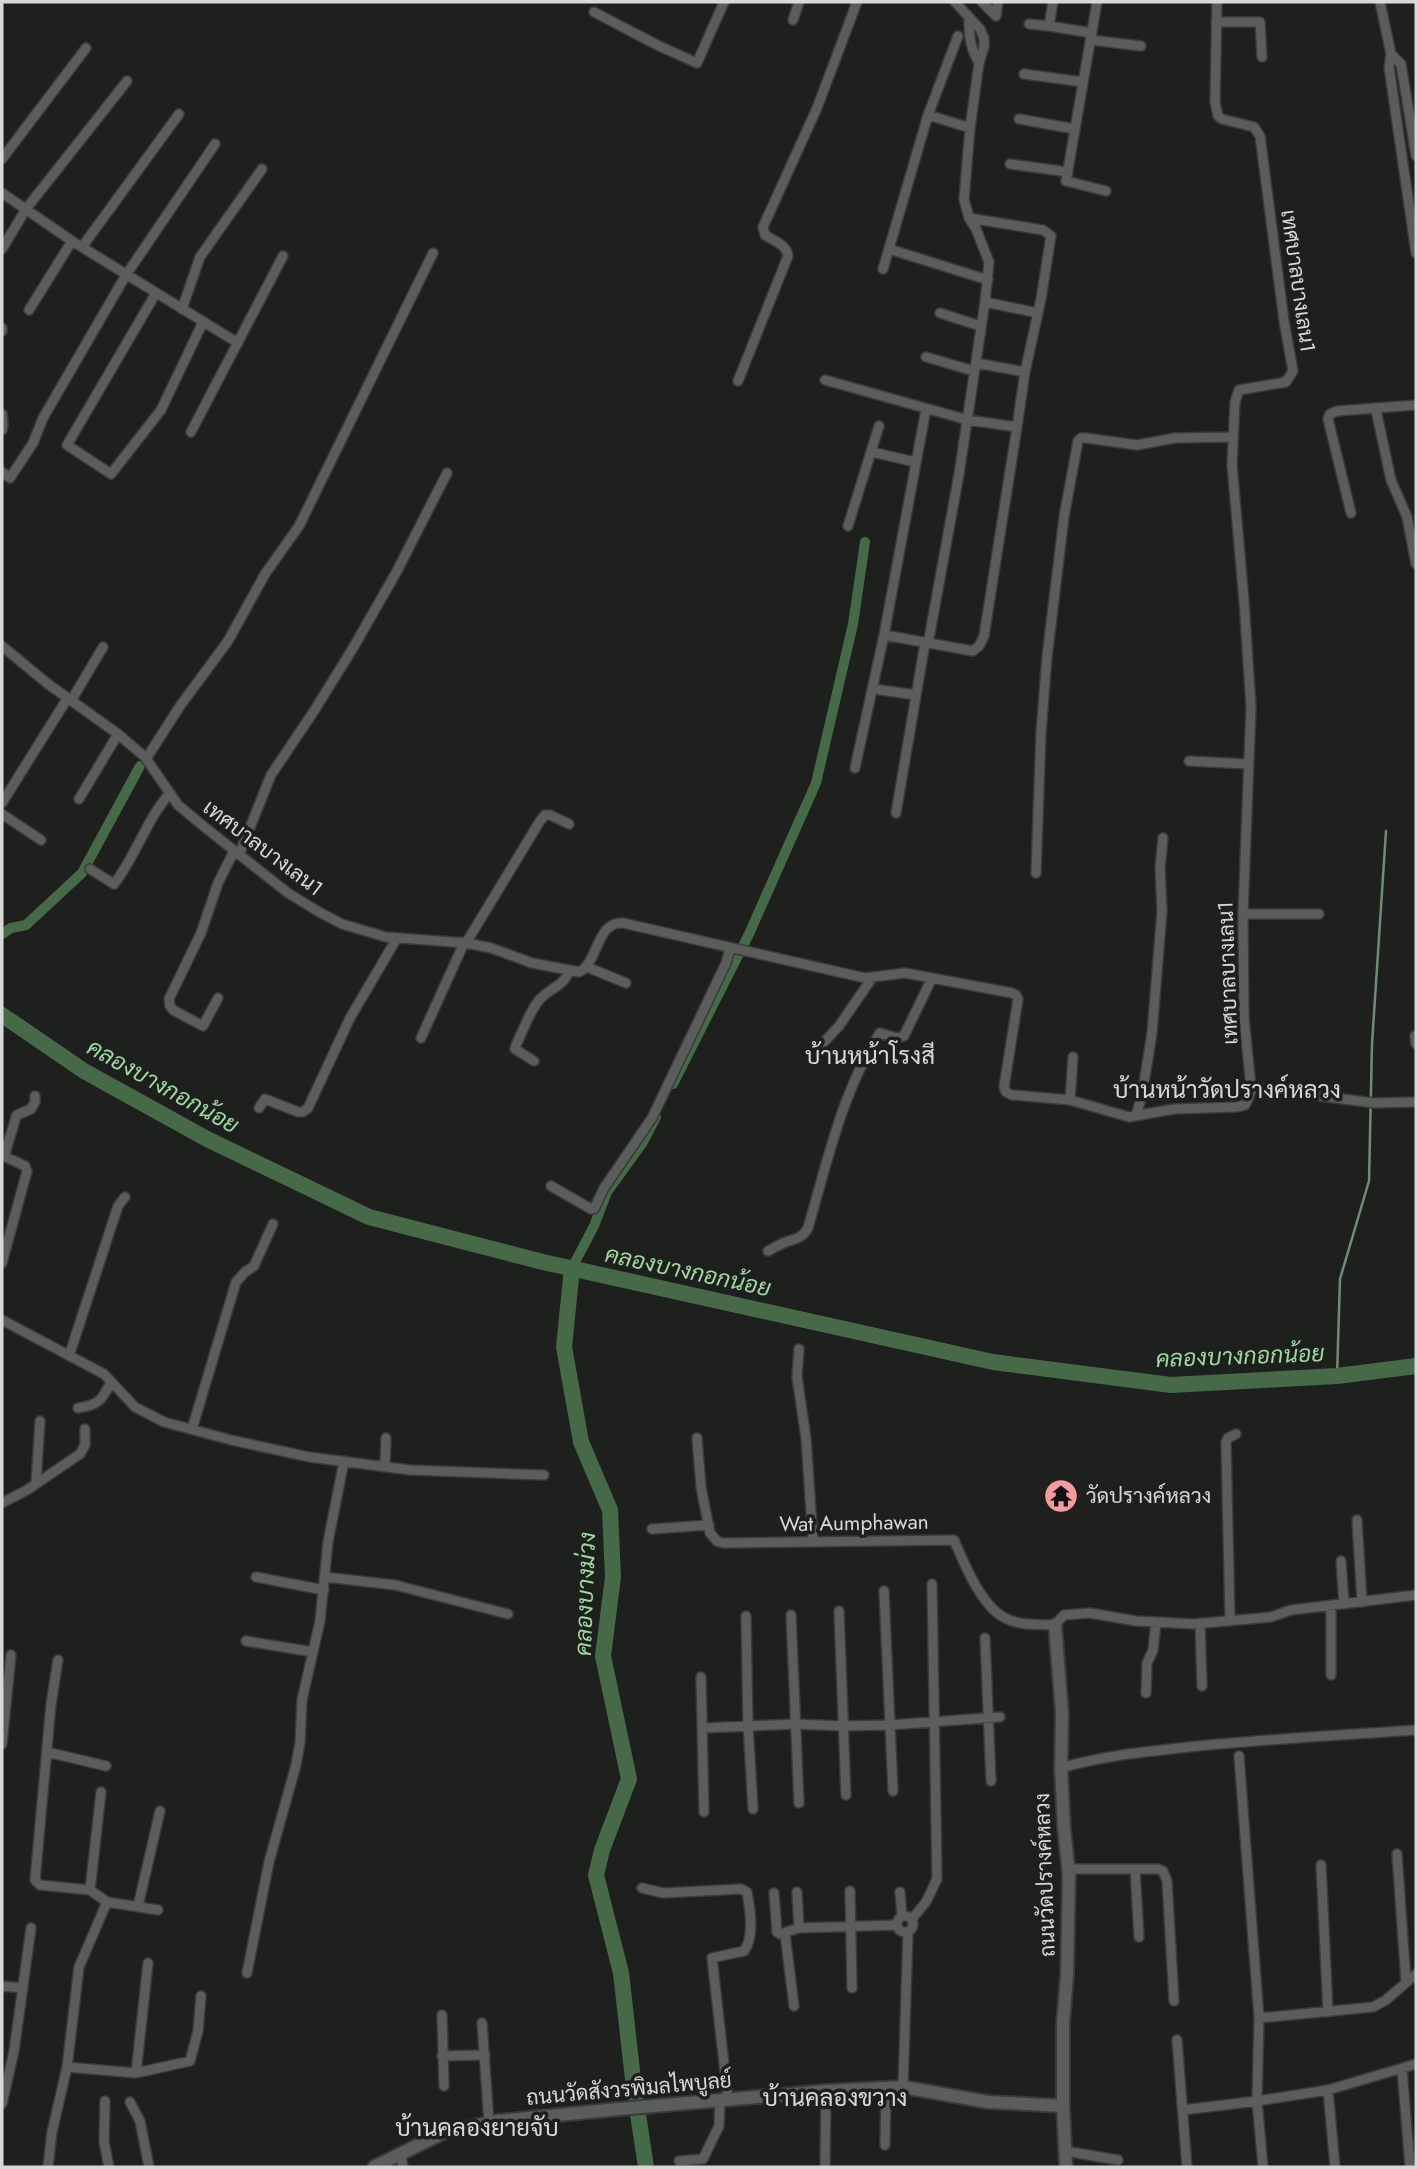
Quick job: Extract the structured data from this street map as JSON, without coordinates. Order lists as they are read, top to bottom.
{
  "streets": {
    "street": [
      "เทศบาลบางเลน1",
      "Wat Aumphawan",
      "ถนนวัดปรางค์หลวง",
      "ถนนวัดสังวรพิมลไพบูลย์"
    ]
  },
  "crossings": [
    ["Wat Aumphawan", "ถนนวัดปรางค์หลวง"],
    ["ถนนวัดปรางค์หลวง", "ถนนวัดสังวรพิมลไพบูลย์"]
  ],
  "districts": [
    "บ้านหน้าโรงสี",
    "บ้านหน้าวัดปรางค์หลวง",
    "บ้านคลองขวาง",
    "บ้านคลองยายจับ"
  ],
  "water": ["คลองบางกอกน้อย", "คลองบางม่วง"],
  "places": {
    "temple": ["วัดปรางค์หลวง"]
  }
}
